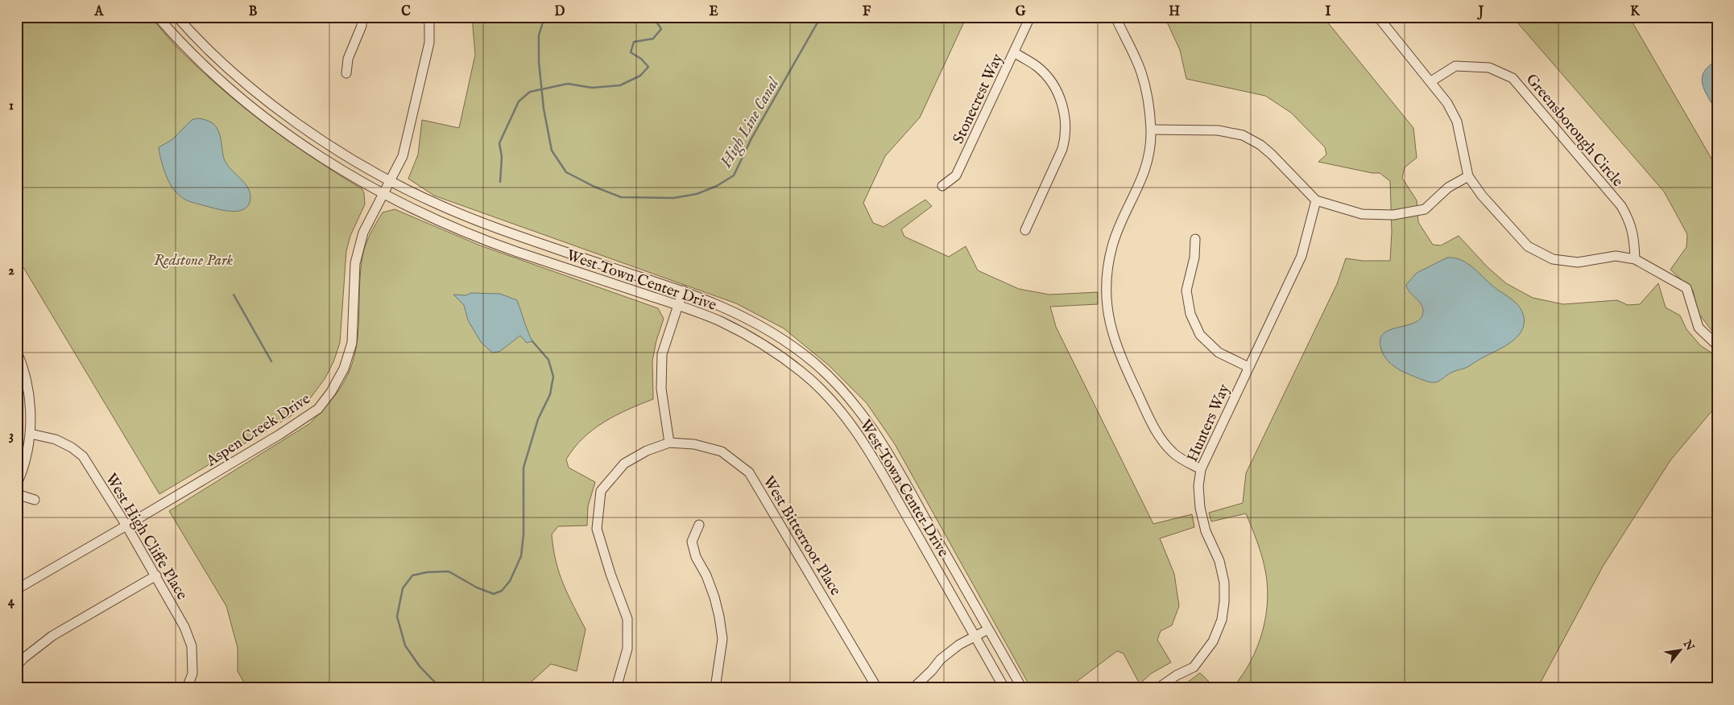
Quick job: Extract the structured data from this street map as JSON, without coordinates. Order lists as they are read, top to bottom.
{
  "streets": {
    "street": [
      "Stonecrest Way",
      "Greensborough Circle",
      "West Town Center Drive",
      "Hunters Way",
      "Aspen Creek Drive",
      "West Bitterroot Place",
      "West High Cliffe Place"
    ]
  },
  "crossings": [
    ["West Town Center Drive", "Aspen Creek Drive"],
    ["Aspen Creek Drive", "West High Cliffe Place"]
  ],
  "water": ["High Line Canal"],
  "parks": ["Redstone Park"],
  "north": "top right",
  "grid": {
    "columns": [
      "A",
      "B",
      "C",
      "D",
      "E",
      "F",
      "G",
      "H",
      "I",
      "J",
      "K"
    ],
    "rows": [
      "1",
      "2",
      "3",
      "4"
    ]
  }
}
